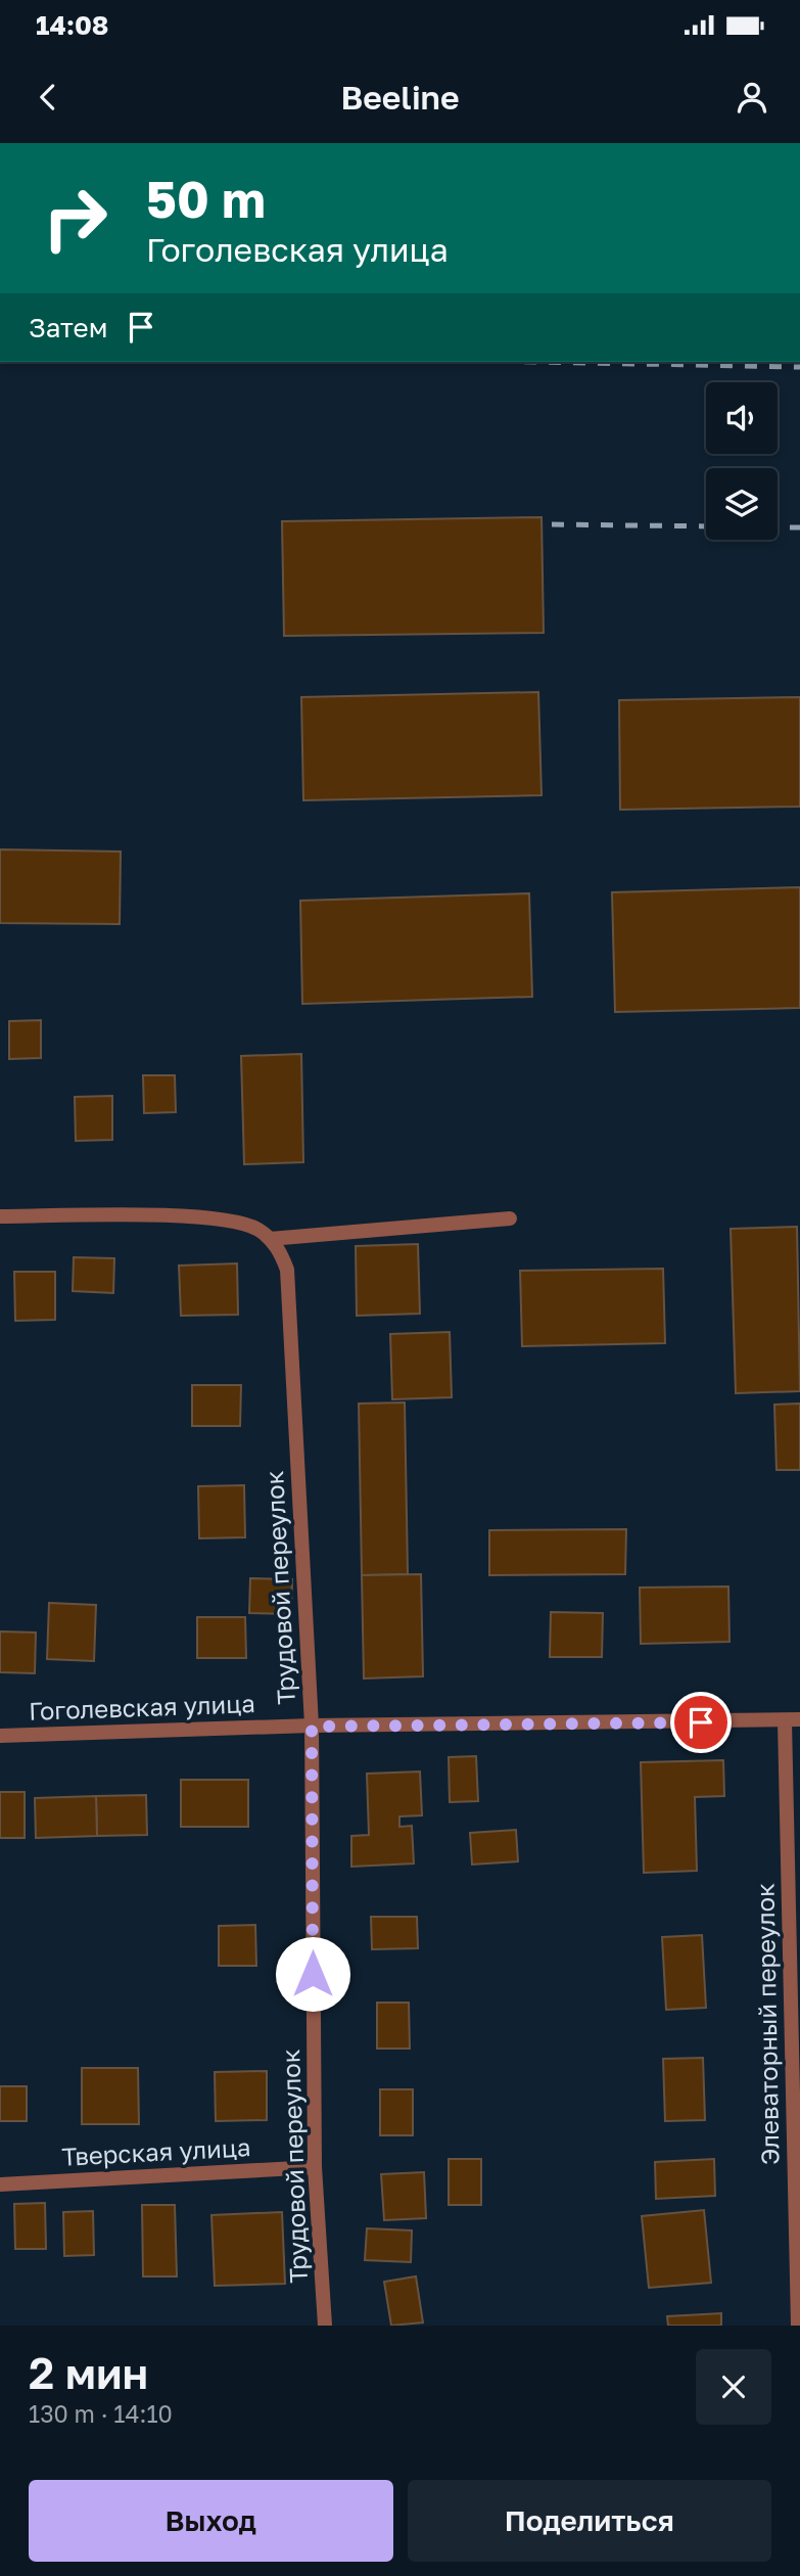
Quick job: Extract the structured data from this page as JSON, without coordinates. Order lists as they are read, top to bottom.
{
  "streets": {
    "street": [
      "Трудовой переулок",
      "Гоголевская улица",
      "Элеваторный переулок",
      "Тверская улица"
    ]
  },
  "crossings": [
    ["Трудовой переулок", "Гоголевская улица"],
    ["Трудовой переулок", "Тверская улица"],
    ["Гоголевская улица", "Элеваторный переулок"]
  ],
  "page": {
    "status": "14:08",
    "header": "Beeline",
    "turn": ["50 m", "Гоголевская улица"],
    "then": "Затем",
    "heading": ["2 мин", "130 m · 14:10"],
    "buttons": ["Выход", "Поделиться"]
  }
}
